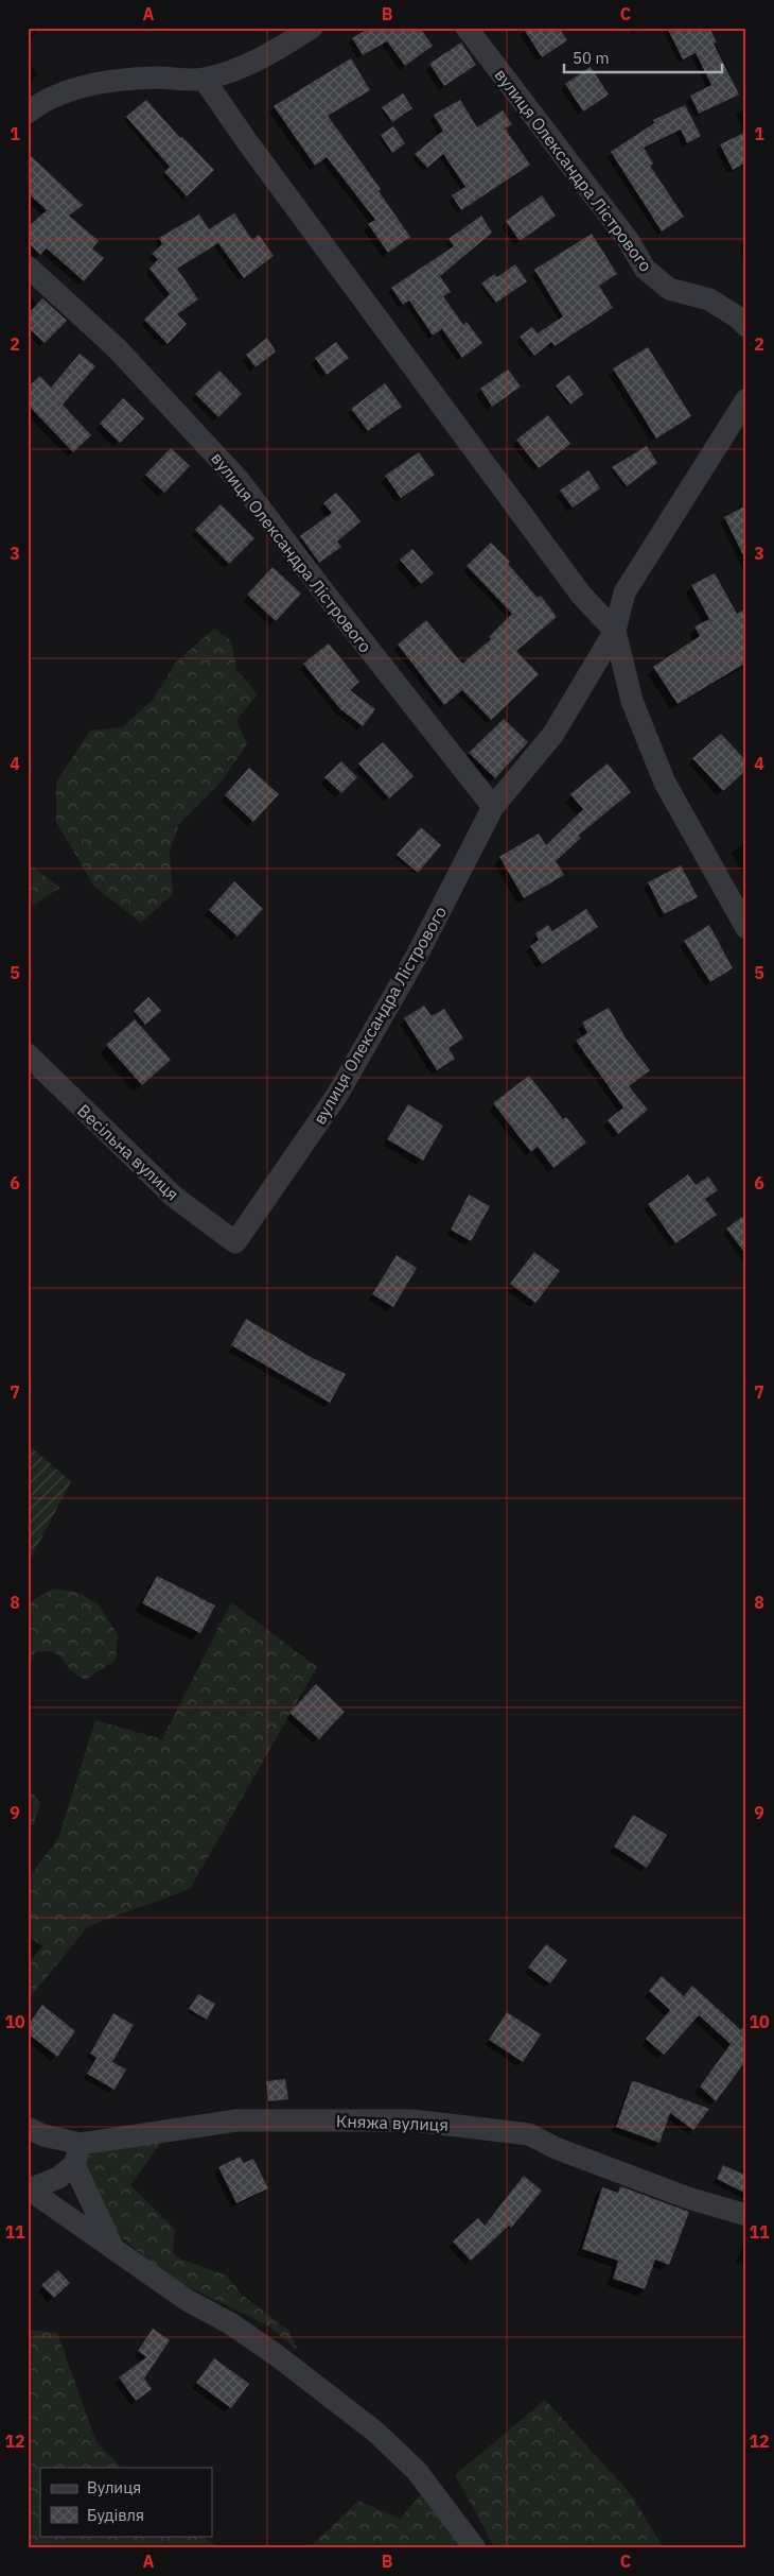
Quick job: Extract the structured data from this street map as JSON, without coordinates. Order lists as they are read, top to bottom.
{
  "streets": {
    "street": ["вулиця Олександра Лістрового", "Весільна вулиця", "Княжа вулиця"]
  },
  "crossings": [
    ["вулиця Олександра Лістрового", "Весільна вулиця"]
  ],
  "legend": ["Вулиця", "Будівля"],
  "scale_bar": "50 m",
  "grid": {
    "columns": ["A", "B", "C"],
    "rows": [
      "1",
      "2",
      "3",
      "4",
      "5",
      "6",
      "7",
      "8",
      "9",
      "10",
      "11",
      "12"
    ]
  }
}
